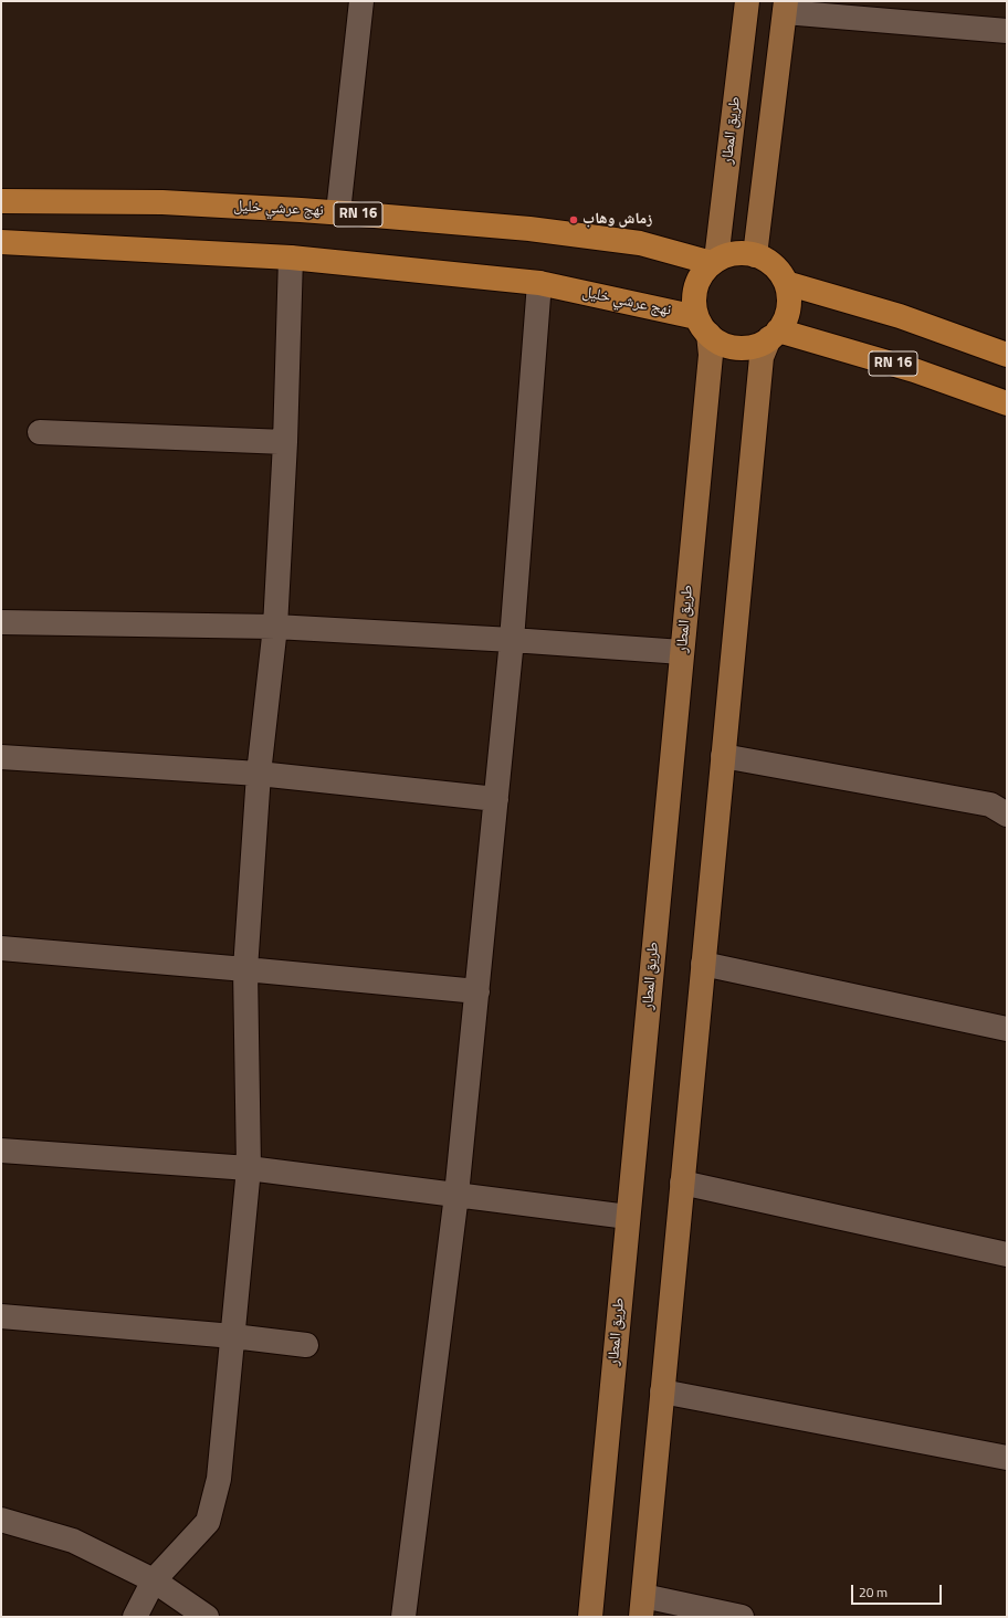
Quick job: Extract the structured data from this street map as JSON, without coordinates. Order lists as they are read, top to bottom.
{
  "streets": {
    "highway": ["نهج عرشي خليل", "RN 16"],
    "main road": ["طريق المطار"]
  },
  "crossings": [
    ["طريق المطار", "نهج عرشي خليل"],
    ["طريق المطار", "RN 16"],
    ["نهج عرشي خليل", "RN 16"]
  ],
  "places": ["زماش وهاب"],
  "scale_bar": "20 m"
}
